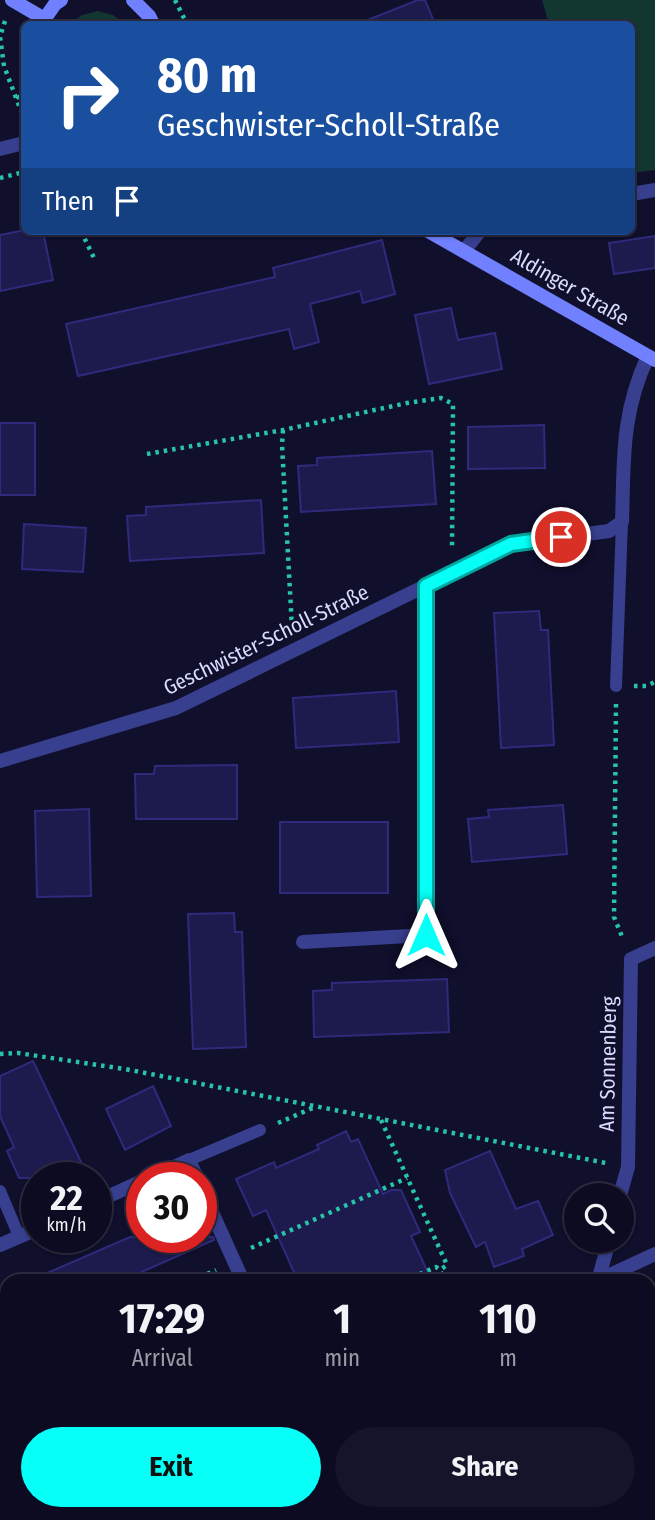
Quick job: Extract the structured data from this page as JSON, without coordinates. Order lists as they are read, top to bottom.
{
  "streets": {
    "main road": ["Aldinger Straße"],
    "street": ["Geschwister-Scholl-Straße", "Am Sonnenberg"]
  },
  "page": {
    "turn": ["80 m", "Geschwister-Scholl-Straße"],
    "then": "Then",
    "speed": "22 km/h",
    "limit": "30",
    "eta": [
      "17:29",
      "Arrival",
      "1",
      "min",
      "110",
      "m"
    ],
    "buttons": ["Exit", "Share"]
  }
}
